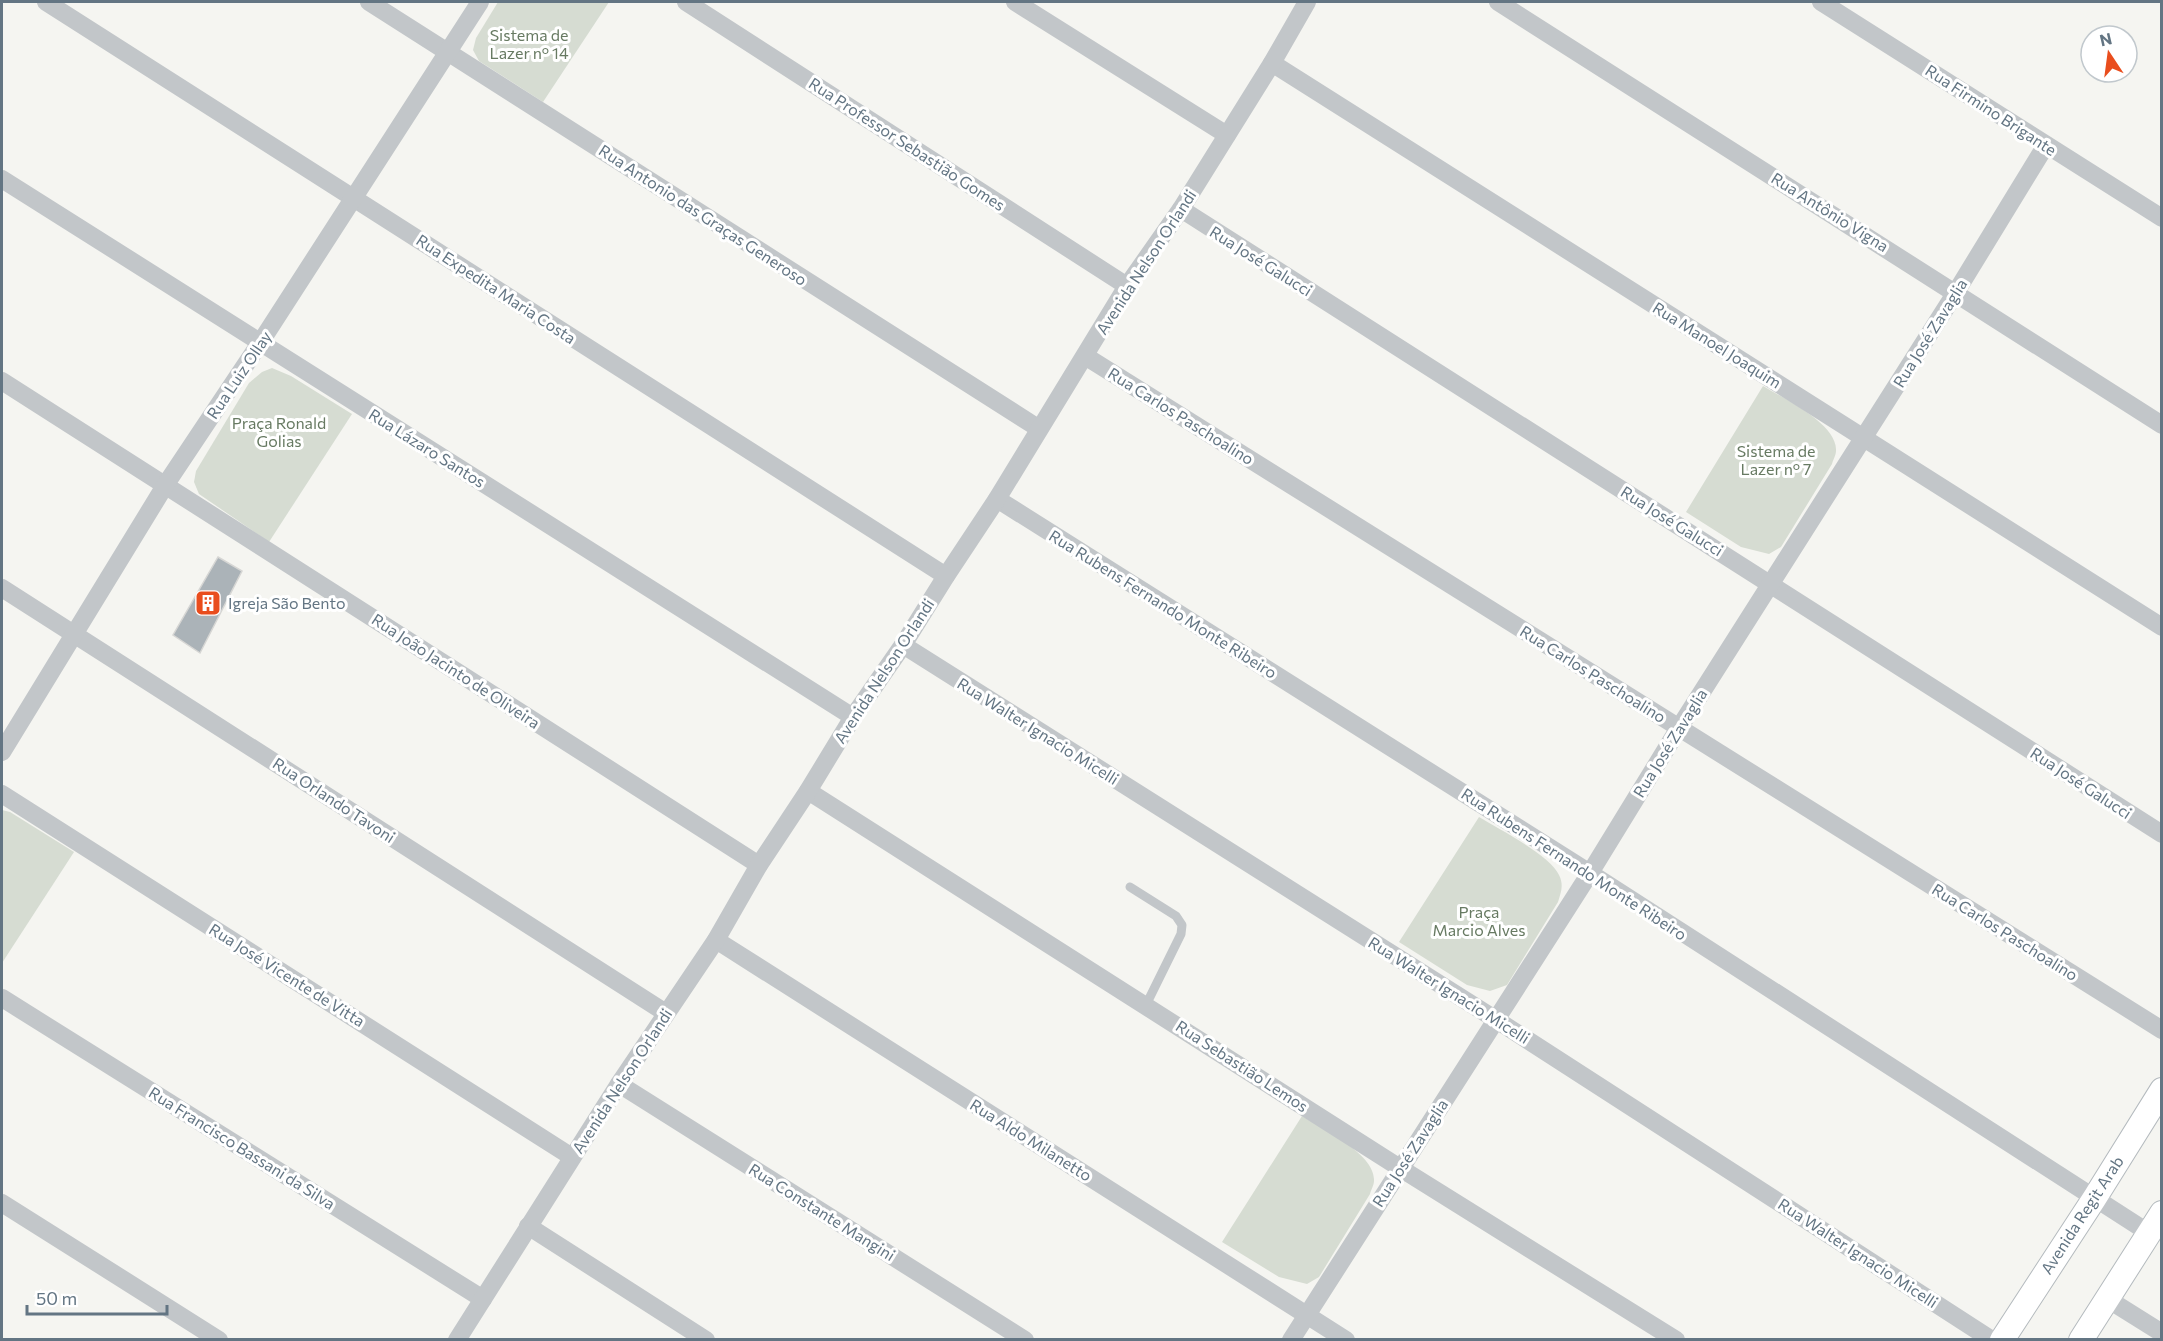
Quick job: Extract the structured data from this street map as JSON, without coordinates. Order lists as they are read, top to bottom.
{
  "streets": {
    "main road": ["Avenida Regit Arab"],
    "street": [
      "Rua Firmino Brigante",
      "Rua Professor Sebastião Gomes",
      "Rua Antônio Vigna",
      "Rua Antonio das Graças Generoso",
      "Rua José Galucci",
      "Avenida Nelson Orlandi",
      "Rua Expedita Maria Costa",
      "Rua José Zavaglia",
      "Rua Manoel Joaquim",
      "Rua Luiz Ollay",
      "Rua Carlos Paschoalino",
      "Rua Lázaro Santos",
      "Rua Rubens Fernando Monte Ribeiro",
      "Rua João Jacinto de Oliveira",
      "Rua Walter Ignacio Micelli",
      "Rua Orlando Tavoni",
      "Rua José Vicente de Vitta",
      "Rua Sebastião Lemos",
      "Rua Aldo Milanetto",
      "Rua Francisco Bassani da Silva",
      "Rua Constante Mangini"
    ]
  },
  "crossings": [
    ["Rua Firmino Brigante", "Rua José Zavaglia"],
    ["Rua Professor Sebastião Gomes", "Avenida Nelson Orlandi"],
    ["Rua Antônio Vigna", "Rua José Zavaglia"],
    ["Rua Antonio das Graças Generoso", "Avenida Nelson Orlandi"],
    ["Rua Antonio das Graças Generoso", "Rua Luiz Ollay"],
    ["Rua José Galucci", "Avenida Nelson Orlandi"],
    ["Rua José Galucci", "Rua José Zavaglia"],
    ["Avenida Nelson Orlandi", "Rua Expedita Maria Costa"],
    ["Avenida Nelson Orlandi", "Rua Manoel Joaquim"],
    ["Avenida Nelson Orlandi", "Rua Carlos Paschoalino"],
    ["Avenida Nelson Orlandi", "Rua Lázaro Santos"],
    ["Avenida Nelson Orlandi", "Rua Rubens Fernando Monte Ribeiro"],
    ["Avenida Nelson Orlandi", "Rua João Jacinto de Oliveira"],
    ["Avenida Nelson Orlandi", "Rua Walter Ignacio Micelli"],
    ["Avenida Nelson Orlandi", "Rua Orlando Tavoni"],
    ["Avenida Nelson Orlandi", "Rua José Vicente de Vitta"],
    ["Avenida Nelson Orlandi", "Rua Sebastião Lemos"],
    ["Avenida Nelson Orlandi", "Rua Aldo Milanetto"],
    ["Avenida Nelson Orlandi", "Rua Francisco Bassani da Silva"],
    ["Avenida Nelson Orlandi", "Rua Constante Mangini"],
    ["Rua Expedita Maria Costa", "Rua Luiz Ollay"],
    ["Rua José Zavaglia", "Rua Manoel Joaquim"],
    ["Rua José Zavaglia", "Rua Carlos Paschoalino"],
    ["Rua José Zavaglia", "Rua Rubens Fernando Monte Ribeiro"],
    ["Rua José Zavaglia", "Rua Walter Ignacio Micelli"],
    ["Rua José Zavaglia", "Rua Sebastião Lemos"],
    ["Rua José Zavaglia", "Rua Aldo Milanetto"],
    ["Rua Luiz Ollay", "Rua Lázaro Santos"],
    ["Rua Luiz Ollay", "Rua João Jacinto de Oliveira"],
    ["Rua Luiz Ollay", "Rua Orlando Tavoni"],
    ["Rua Rubens Fernando Monte Ribeiro", "Avenida Regit Arab"]
  ],
  "parks": [
    "Sistema de Lazer nº 14",
    "Praça Ronald Golias",
    "Sistema de Lazer nº 7",
    "Praça Marcio Alves"
  ],
  "places": {
    "building": ["Igreja São Bento"]
  },
  "scale_bar": "50 m",
  "north": "top"
}
